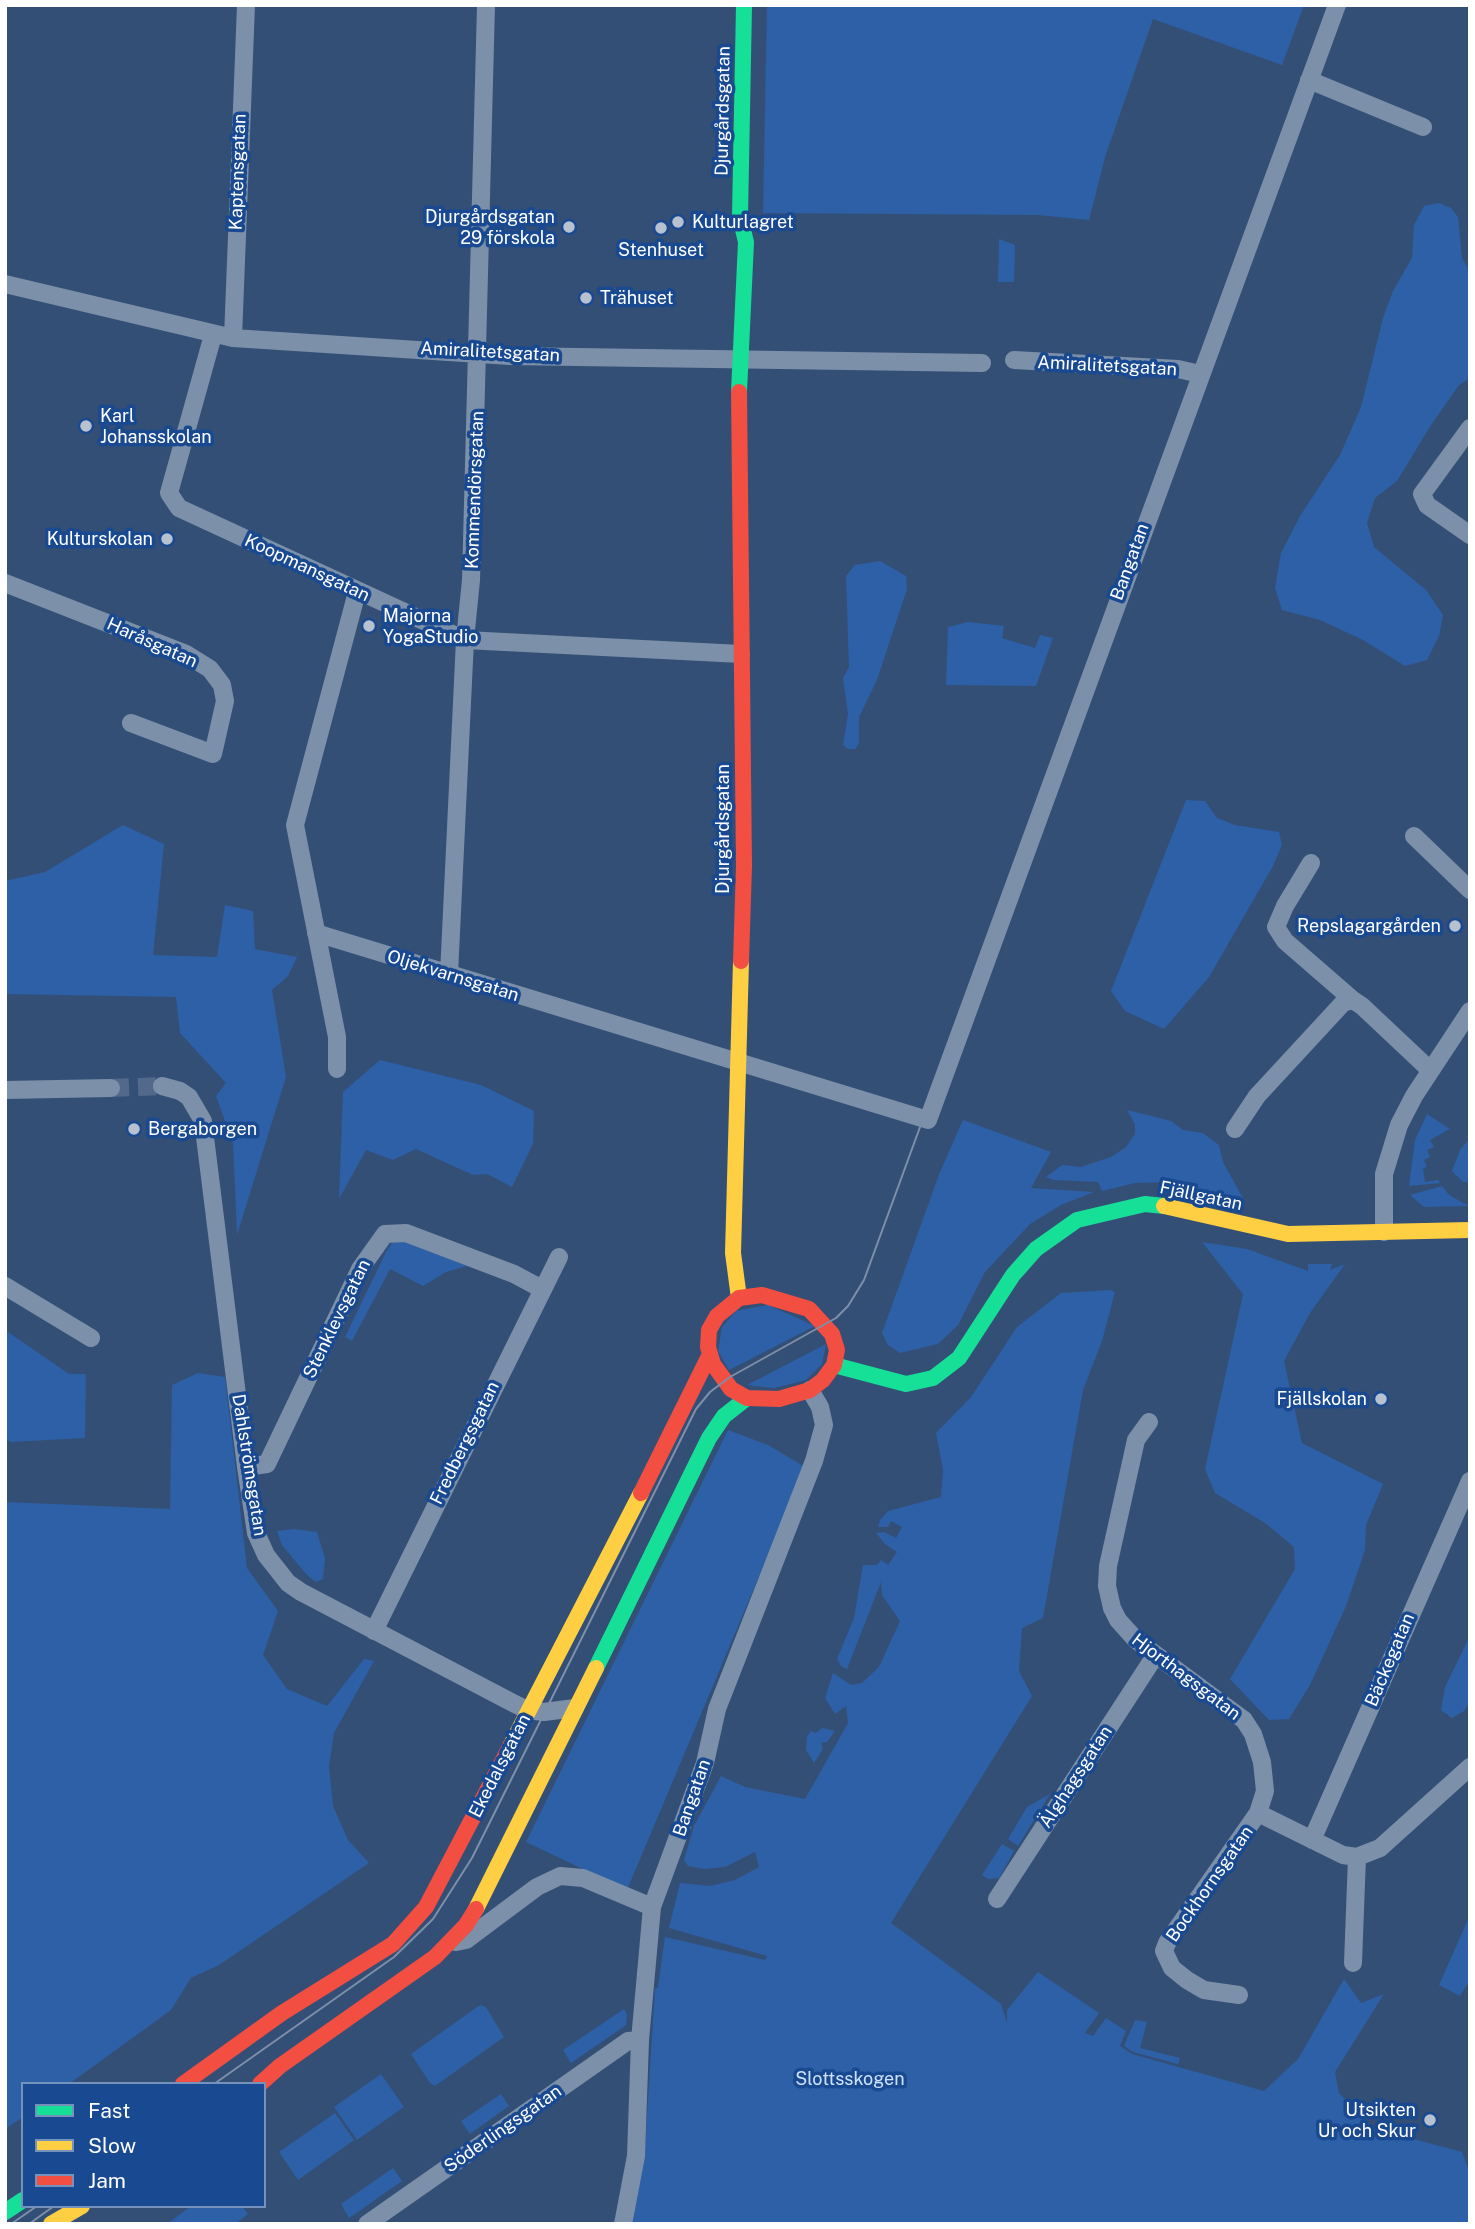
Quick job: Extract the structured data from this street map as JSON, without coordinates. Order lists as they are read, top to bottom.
{
  "streets": {
    "street": [
      "Djurgårdsgatan",
      "Kaptensgatan",
      "Amiralitetsgatan",
      "Kommendörsgatan",
      "Bangatan",
      "Koopmansgatan",
      "Haråsgatan",
      "Oljekvarnsgatan",
      "Fjällgatan",
      "Stenklevsgatan",
      "Fredbergsgatan",
      "Dahlströmsgatan",
      "Bäckegatan",
      "Hjorthagsgatan",
      "Ekedalsgatan",
      "Älghagsgatan",
      "Bockhornsgatan",
      "Söderlingsgatan"
    ]
  },
  "crossings": [
    ["Djurgårdsgatan", "Amiralitetsgatan"],
    ["Djurgårdsgatan", "Bangatan"],
    ["Djurgårdsgatan", "Koopmansgatan"],
    ["Djurgårdsgatan", "Oljekvarnsgatan"],
    ["Djurgårdsgatan", "Fjällgatan"],
    ["Djurgårdsgatan", "Ekedalsgatan"],
    ["Kaptensgatan", "Amiralitetsgatan"],
    ["Amiralitetsgatan", "Kommendörsgatan"],
    ["Amiralitetsgatan", "Bangatan"],
    ["Amiralitetsgatan", "Koopmansgatan"],
    ["Kommendörsgatan", "Koopmansgatan"],
    ["Kommendörsgatan", "Oljekvarnsgatan"],
    ["Bangatan", "Oljekvarnsgatan"],
    ["Bangatan", "Fjällgatan"],
    ["Bangatan", "Ekedalsgatan"],
    ["Bangatan", "Söderlingsgatan"],
    ["Fjällgatan", "Ekedalsgatan"],
    ["Stenklevsgatan", "Fredbergsgatan"],
    ["Stenklevsgatan", "Dahlströmsgatan"],
    ["Fredbergsgatan", "Dahlströmsgatan"],
    ["Dahlströmsgatan", "Ekedalsgatan"],
    ["Bäckegatan", "Bockhornsgatan"],
    ["Hjorthagsgatan", "Älghagsgatan"],
    ["Hjorthagsgatan", "Bockhornsgatan"]
  ],
  "parks": ["Slottsskogen"],
  "places": [
    "Kulturlagret",
    "Djurgårdsgatan 29 förskola",
    "Stenhuset",
    "Trähuset",
    "Karl Johansskolan",
    "Kulturskolan",
    "Majorna YogaStudio",
    "Repslagargården",
    "Bergaborgen",
    "Fjällskolan",
    "Utsikten Ur och Skur"
  ],
  "legend": ["Fast", "Slow", "Jam"]
}
